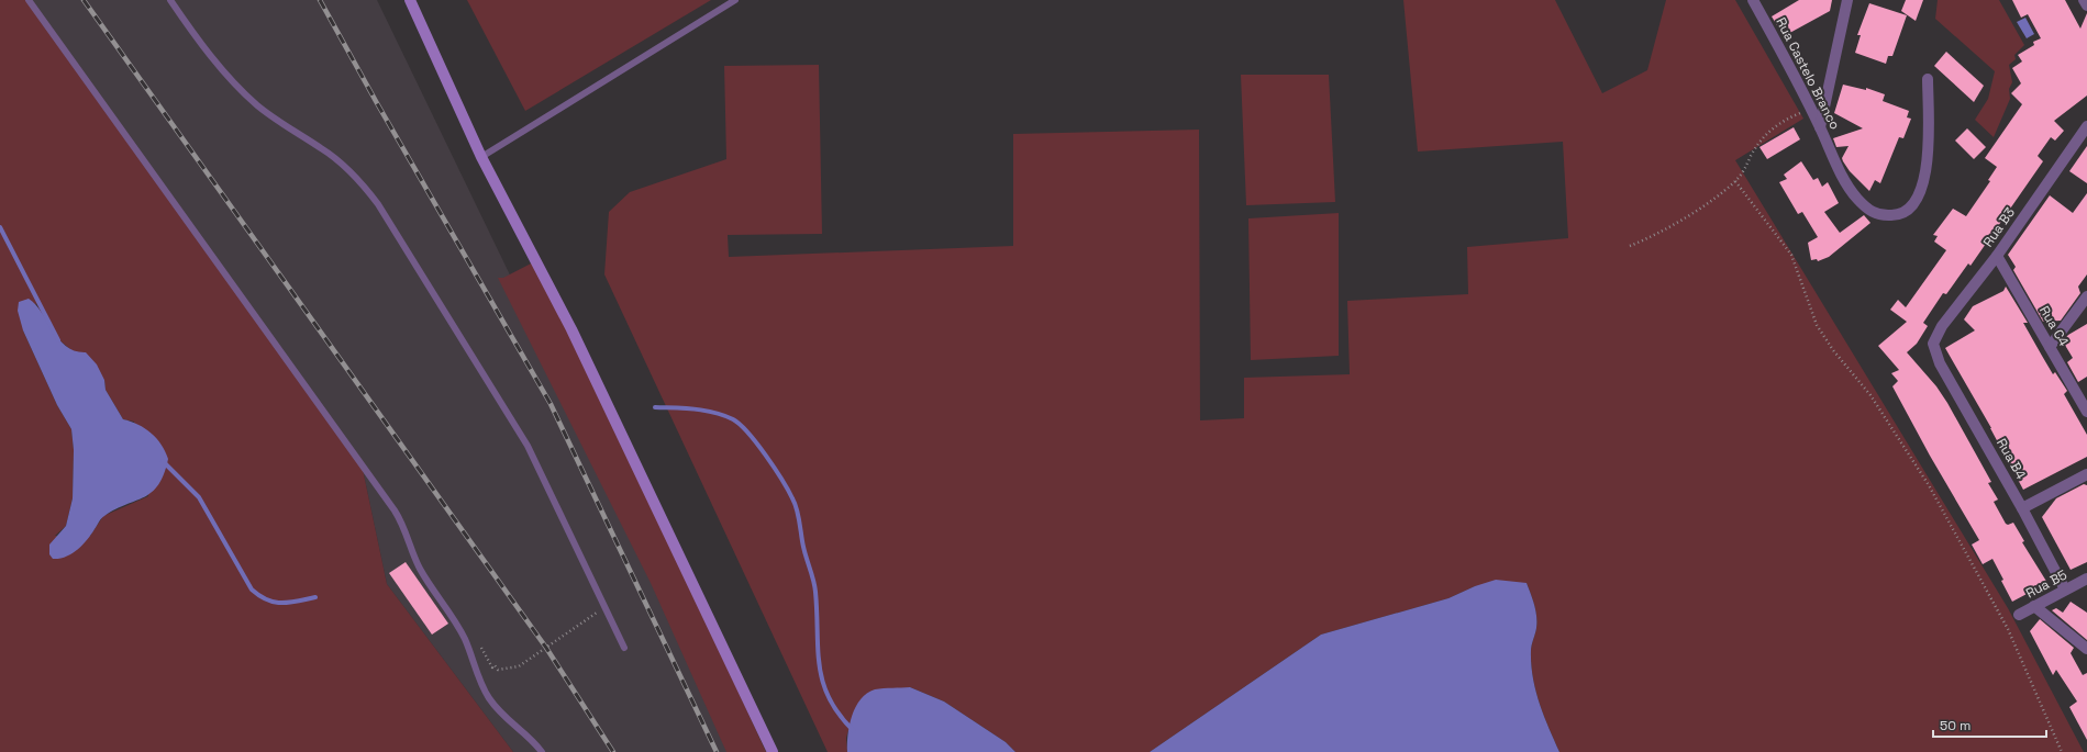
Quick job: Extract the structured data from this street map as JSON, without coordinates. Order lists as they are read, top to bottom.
{
  "streets": {
    "street": [
      "Rua Castelo Branco",
      "Rua B3",
      "Rua C4",
      "Rua B4",
      "Rua B5"
    ]
  },
  "crossings": [
    ["Rua B3", "Rua C4"],
    ["Rua B3", "Rua B4"],
    ["Rua B4", "Rua B5"]
  ],
  "scale_bar": "50 m"
}
